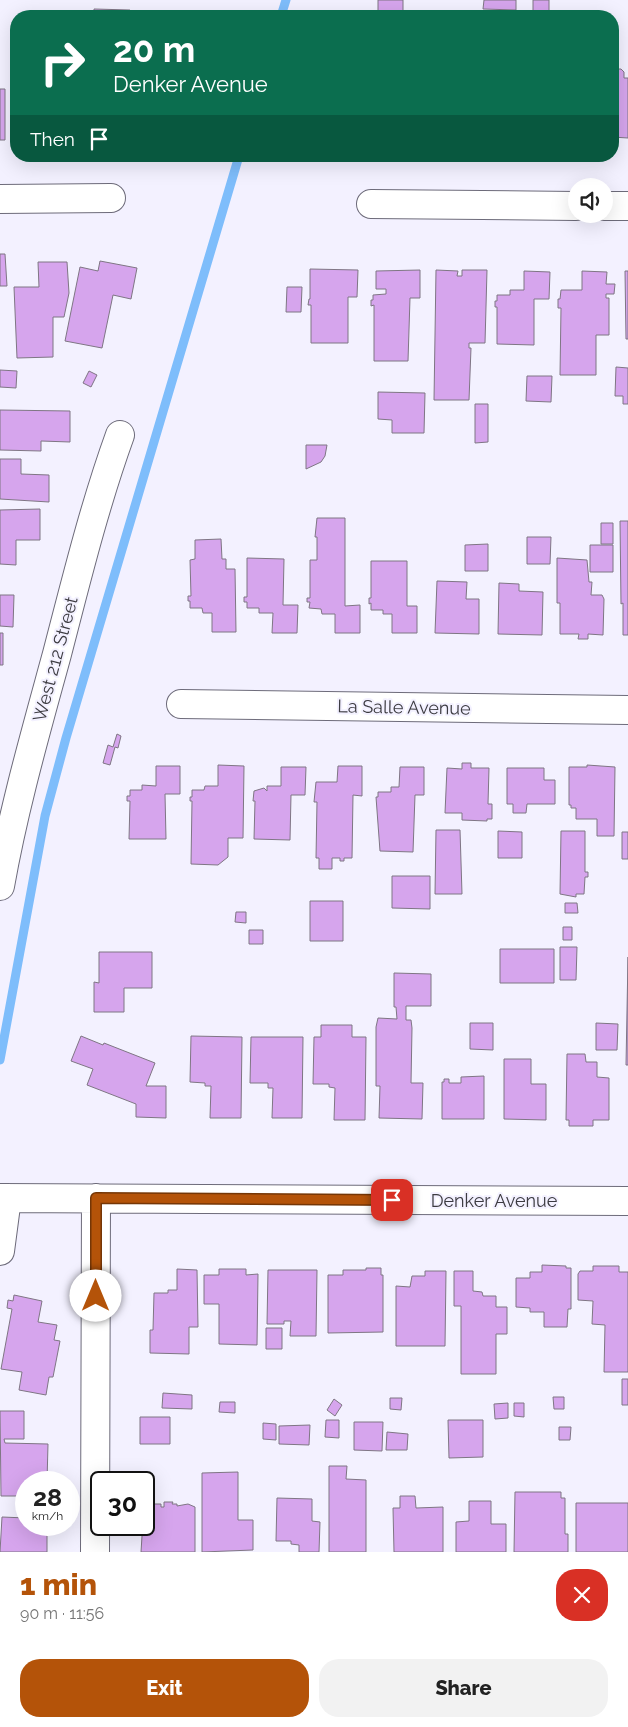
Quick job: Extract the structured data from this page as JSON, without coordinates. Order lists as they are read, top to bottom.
{
  "streets": {
    "street": ["West 212 Street", "La Salle Avenue", "Denker Avenue"]
  },
  "page": {
    "turn": ["20 m", "Denker Avenue"],
    "then": "Then",
    "speed": "28 km/h",
    "limit": "30",
    "heading": ["1 min", "90 m · 11:56"],
    "buttons": ["Exit", "Share"]
  }
}
